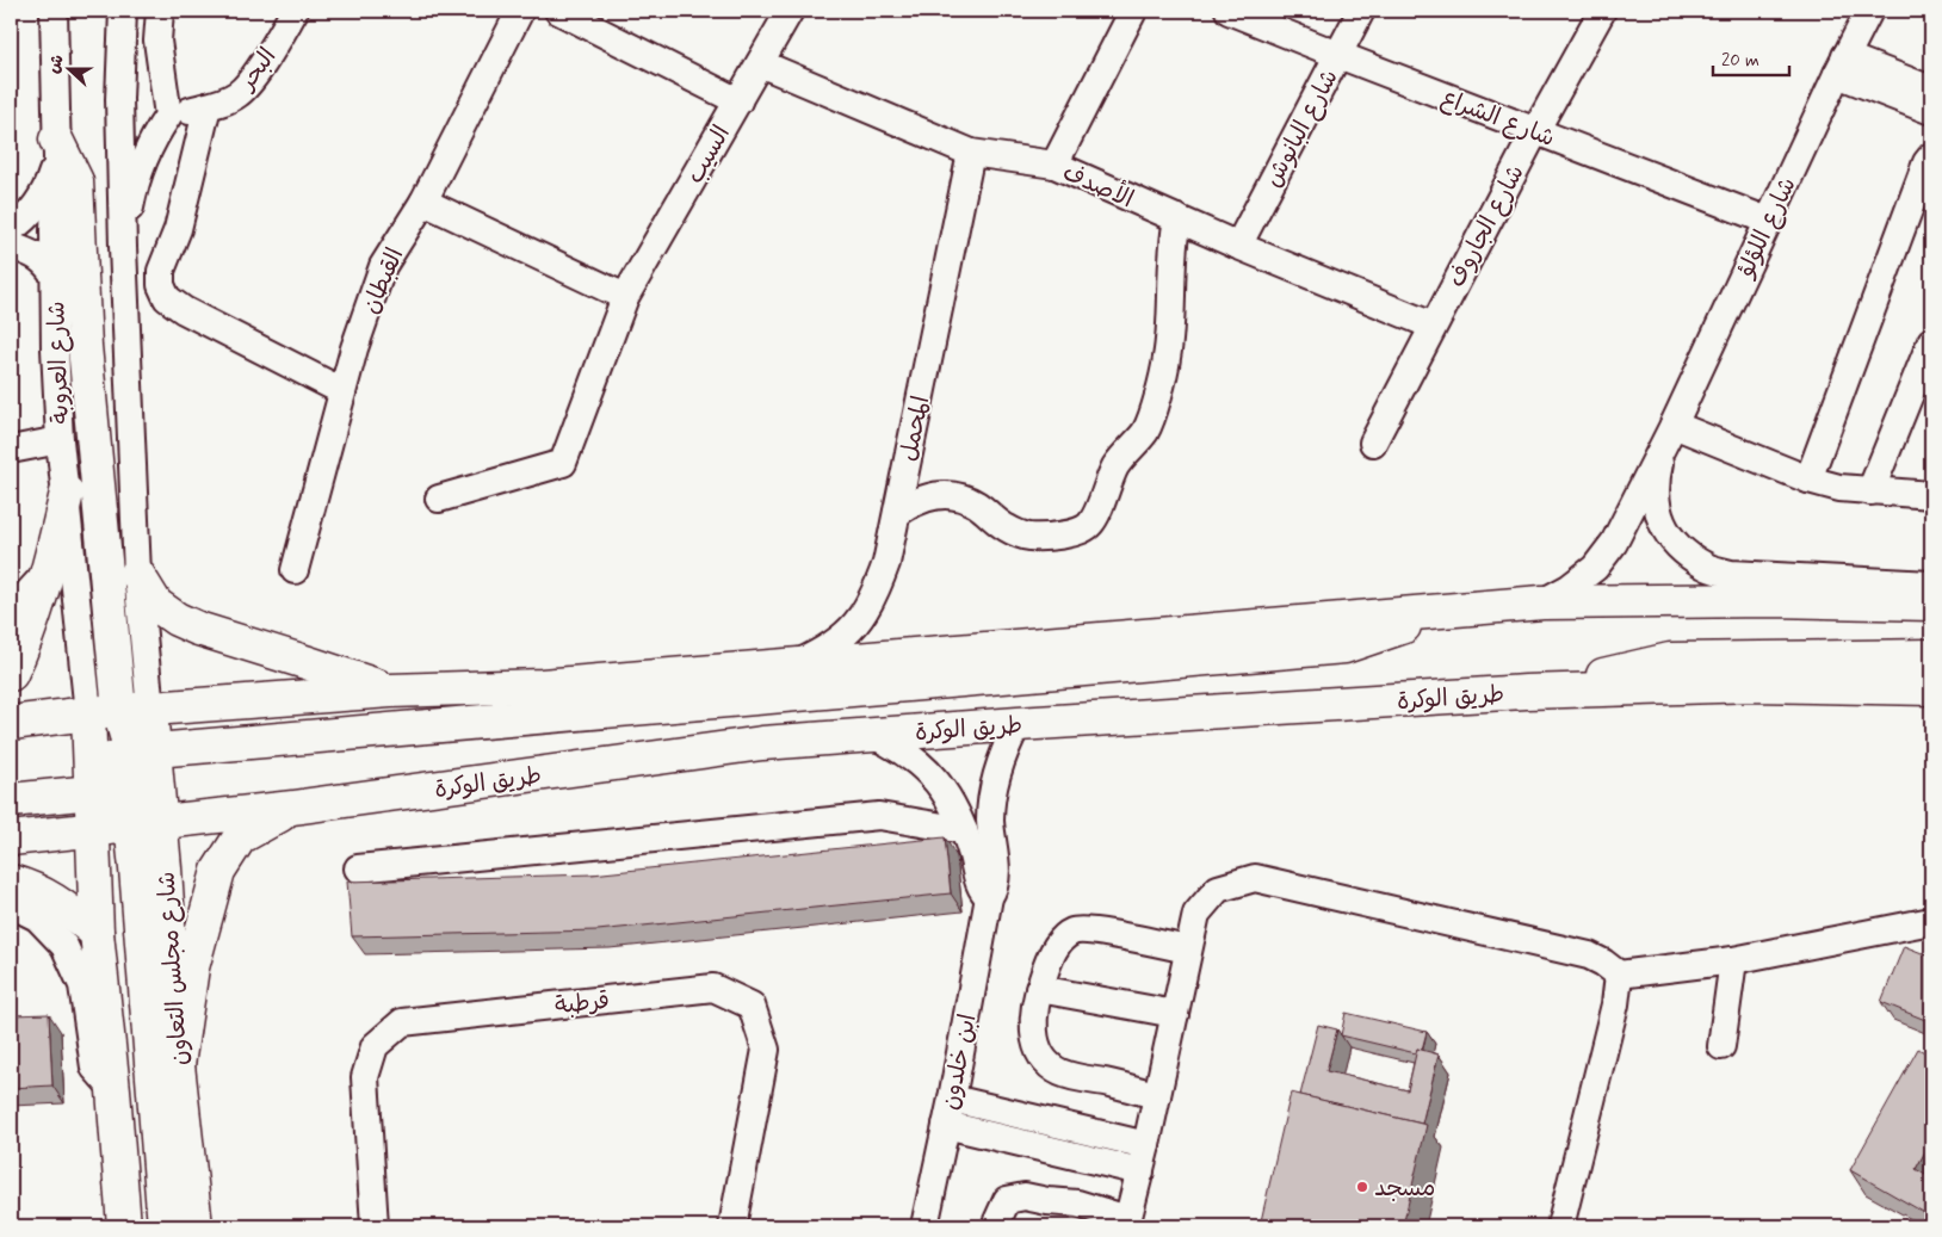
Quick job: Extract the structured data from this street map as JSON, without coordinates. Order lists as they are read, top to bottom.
{
  "streets": {
    "main road": ["طريق الوكرة", "شارع مجلس التعاون"],
    "street": [
      "البحر",
      "شارع الشراع",
      "شارع البانوش",
      "السيب",
      "الأصدف",
      "شارع الجاروف",
      "شارع اللؤلؤ",
      "القبطان",
      "شارع العروبة",
      "المحمل",
      "قرطبة",
      "ابن خلدون"
    ]
  },
  "crossings": [
    ["شارع الشراع", "شارع البانوش"],
    ["شارع الشراع", "شارع الجاروف"],
    ["شارع الشراع", "شارع اللؤلؤ"],
    ["شارع البانوش", "الأصدف"],
    ["السيب", "الأصدف"],
    ["الأصدف", "شارع الجاروف"],
    ["الأصدف", "المحمل"],
    ["طريق الوكرة", "شارع مجلس التعاون"],
    ["طريق الوكرة", "ابن خلدون"]
  ],
  "places": ["مسجد"],
  "scale_bar": "20 m",
  "north": "left"
}
